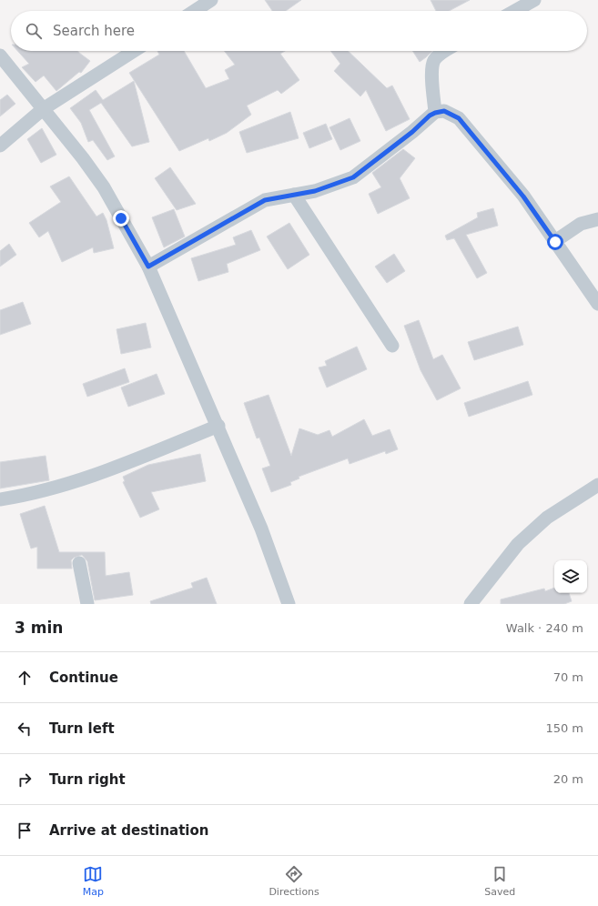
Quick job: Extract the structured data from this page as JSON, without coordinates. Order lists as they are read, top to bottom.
{
  "page": {
    "search": "Search here",
    "heading": ["3 min", "Walk · 240 m"],
    "list": [
      ["Continue", "70 m"],
      ["Turn left", "150 m"],
      ["Turn right", "20 m"],
      "Arrive at destination"
    ],
    "nav": ["Map", "Directions", "Saved"]
  }
}
